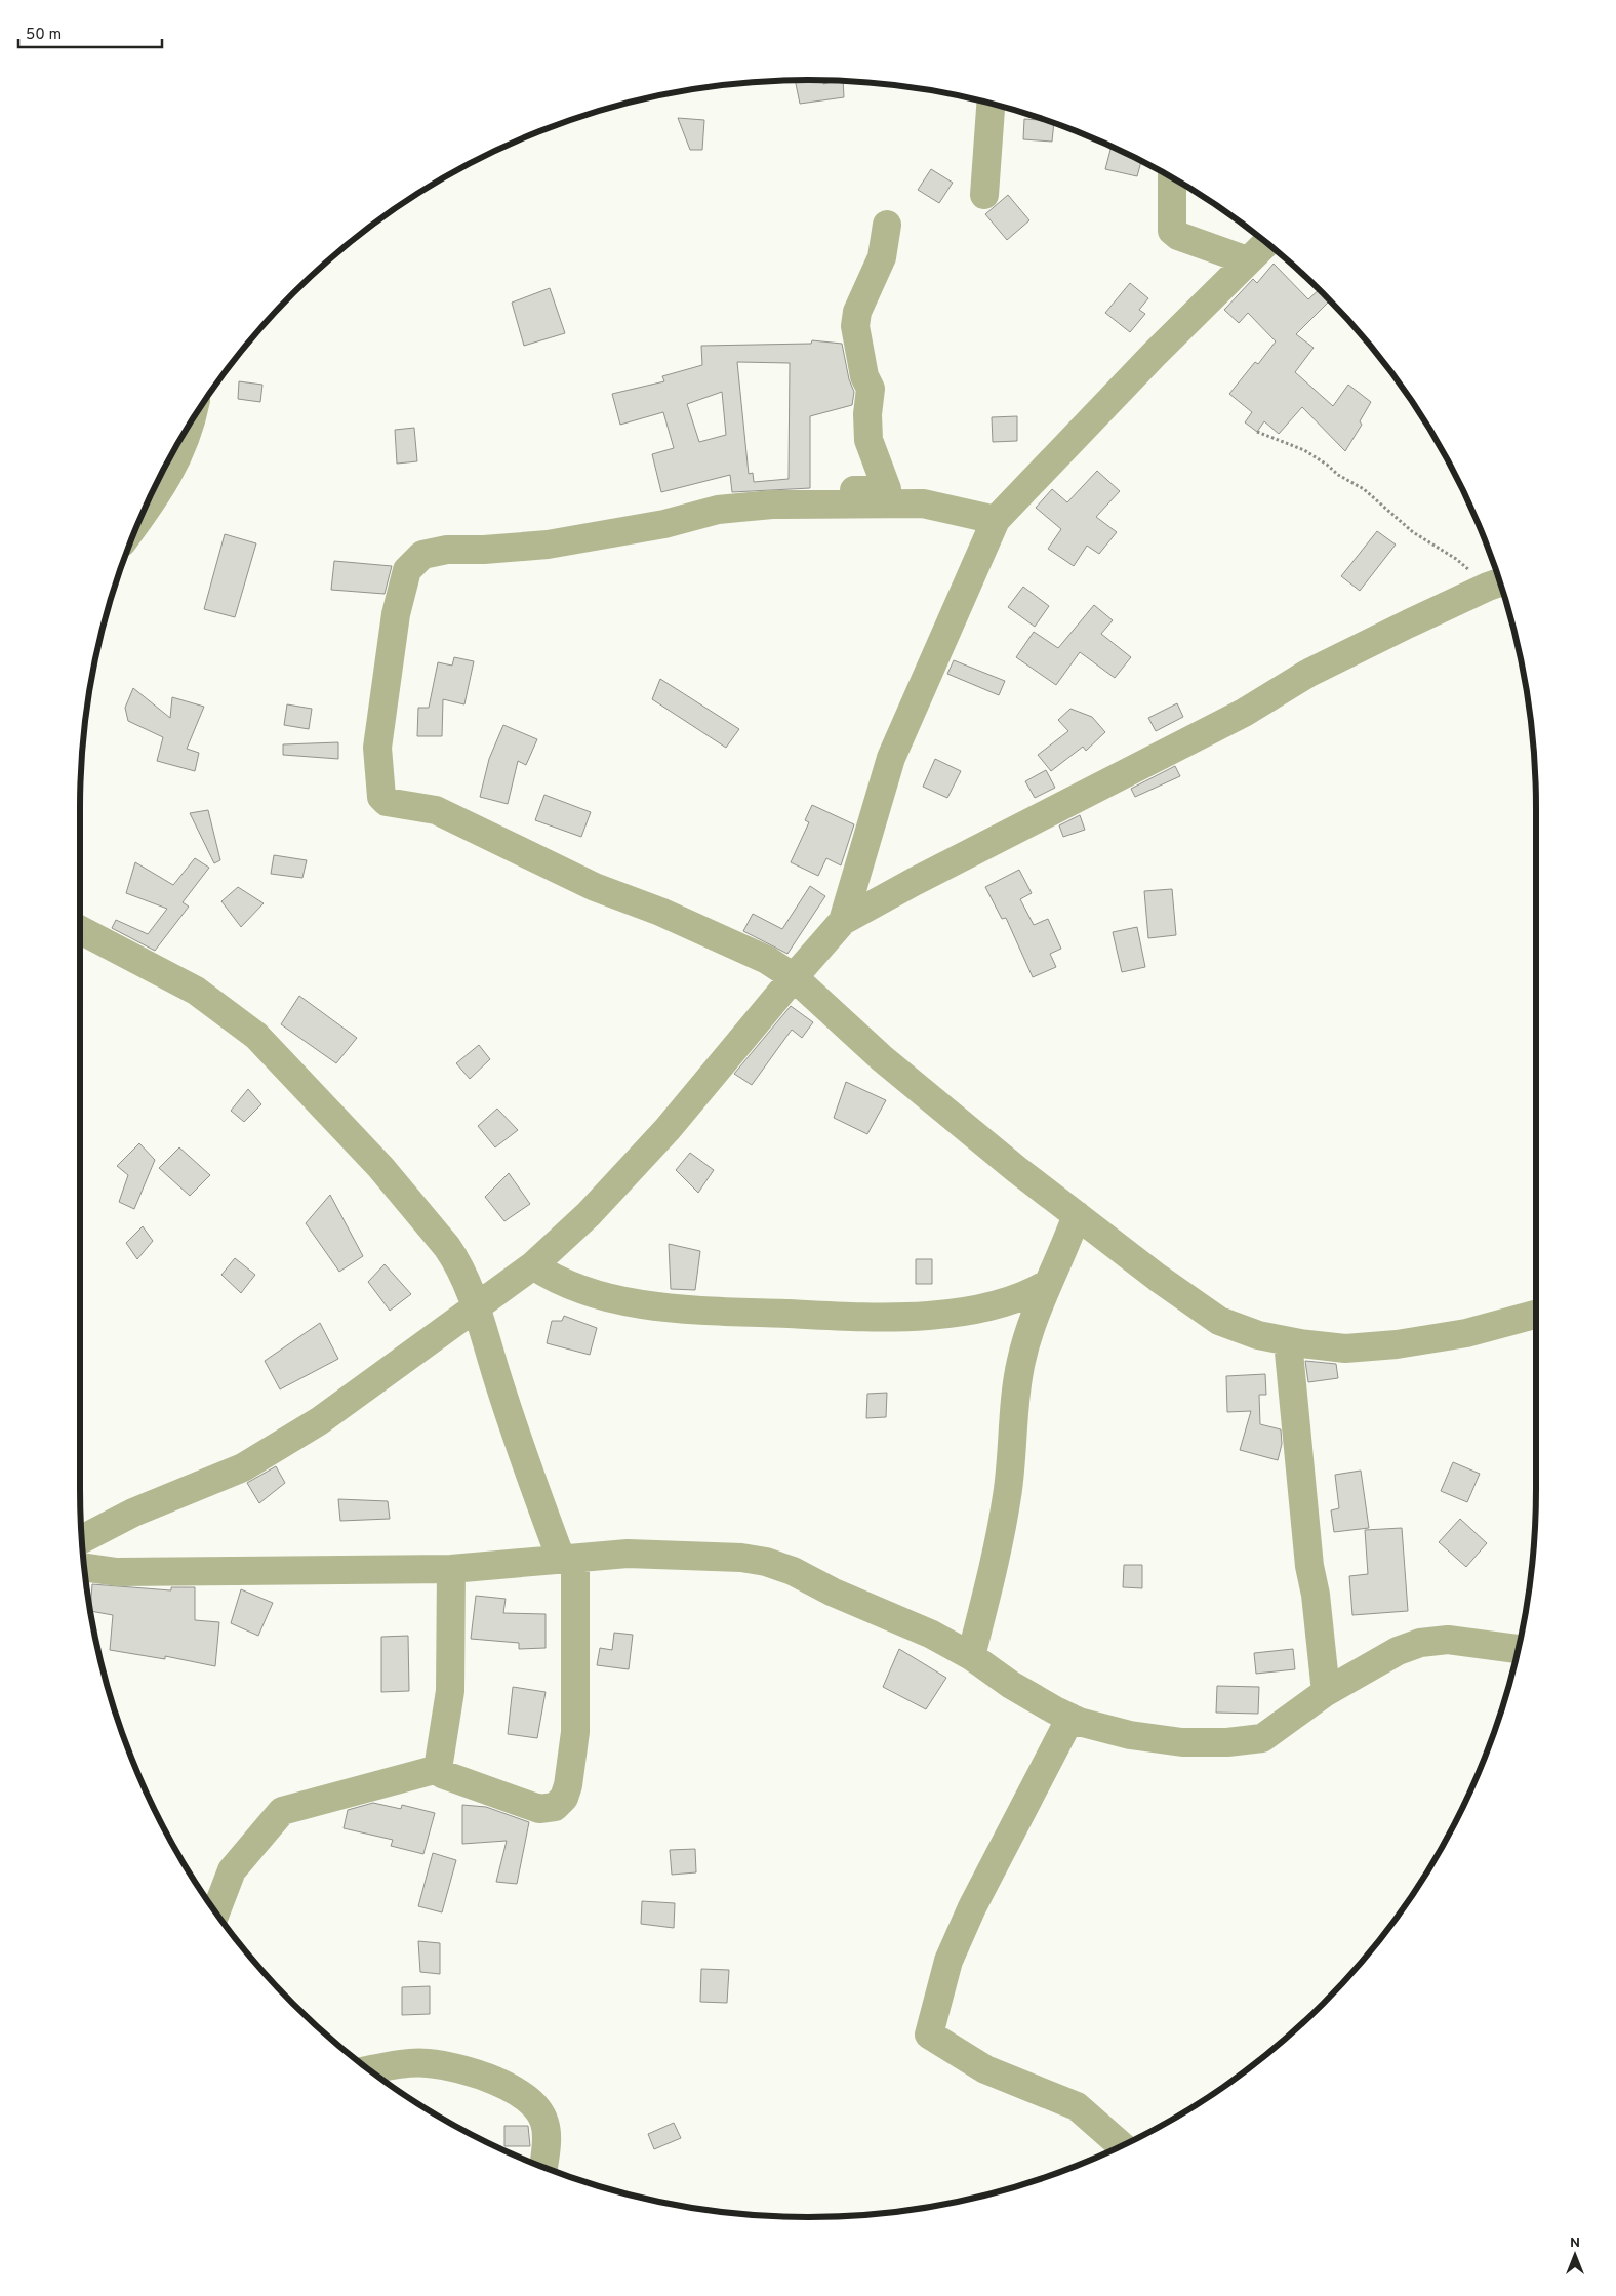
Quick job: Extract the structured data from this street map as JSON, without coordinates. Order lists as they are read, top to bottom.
{
  "scale_bar": "50 m",
  "north": "top"
}
